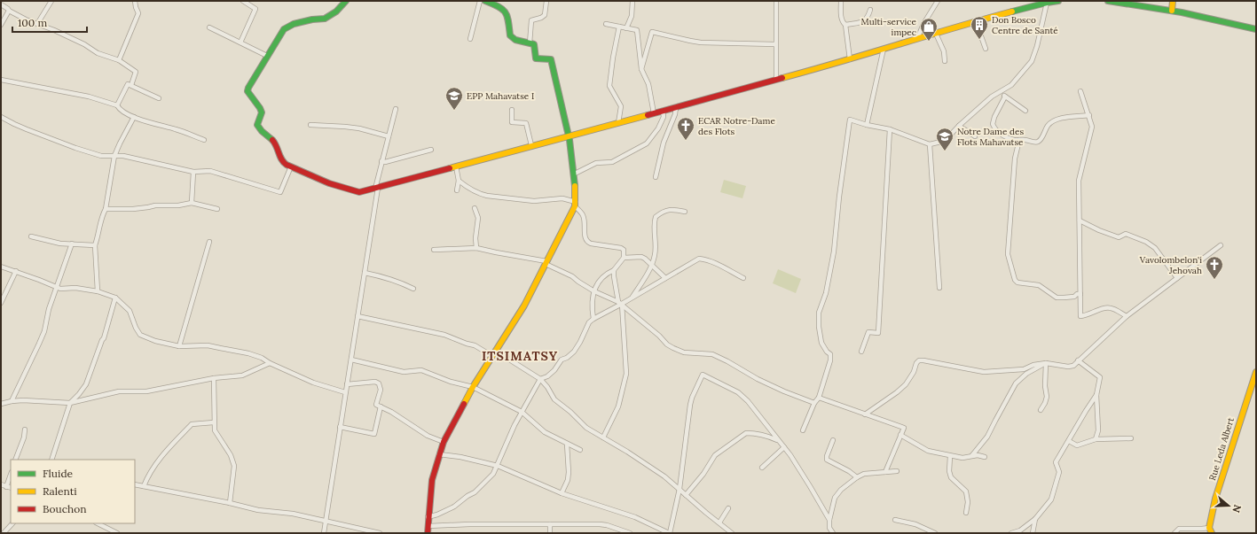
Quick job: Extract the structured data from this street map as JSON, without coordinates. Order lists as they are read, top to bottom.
{
  "streets": {
    "street": ["Rue Leda Albert"]
  },
  "districts": ["ITSIMATSY"],
  "places": {
    "building": ["Don Bosco Centre de Santé"],
    "shop": ["Multi-service impec"],
    "school or university": ["EPP Mahavatse I", "Notre Dame des Flots Mahavatse"],
    "church": ["ECAR Notre-Dame des Flots", "Vavolombelon'i Jehovah"]
  },
  "legend": ["Fluide", "Ralenti", "Bouchon"],
  "scale_bar": "100 m",
  "north": "right"
}
